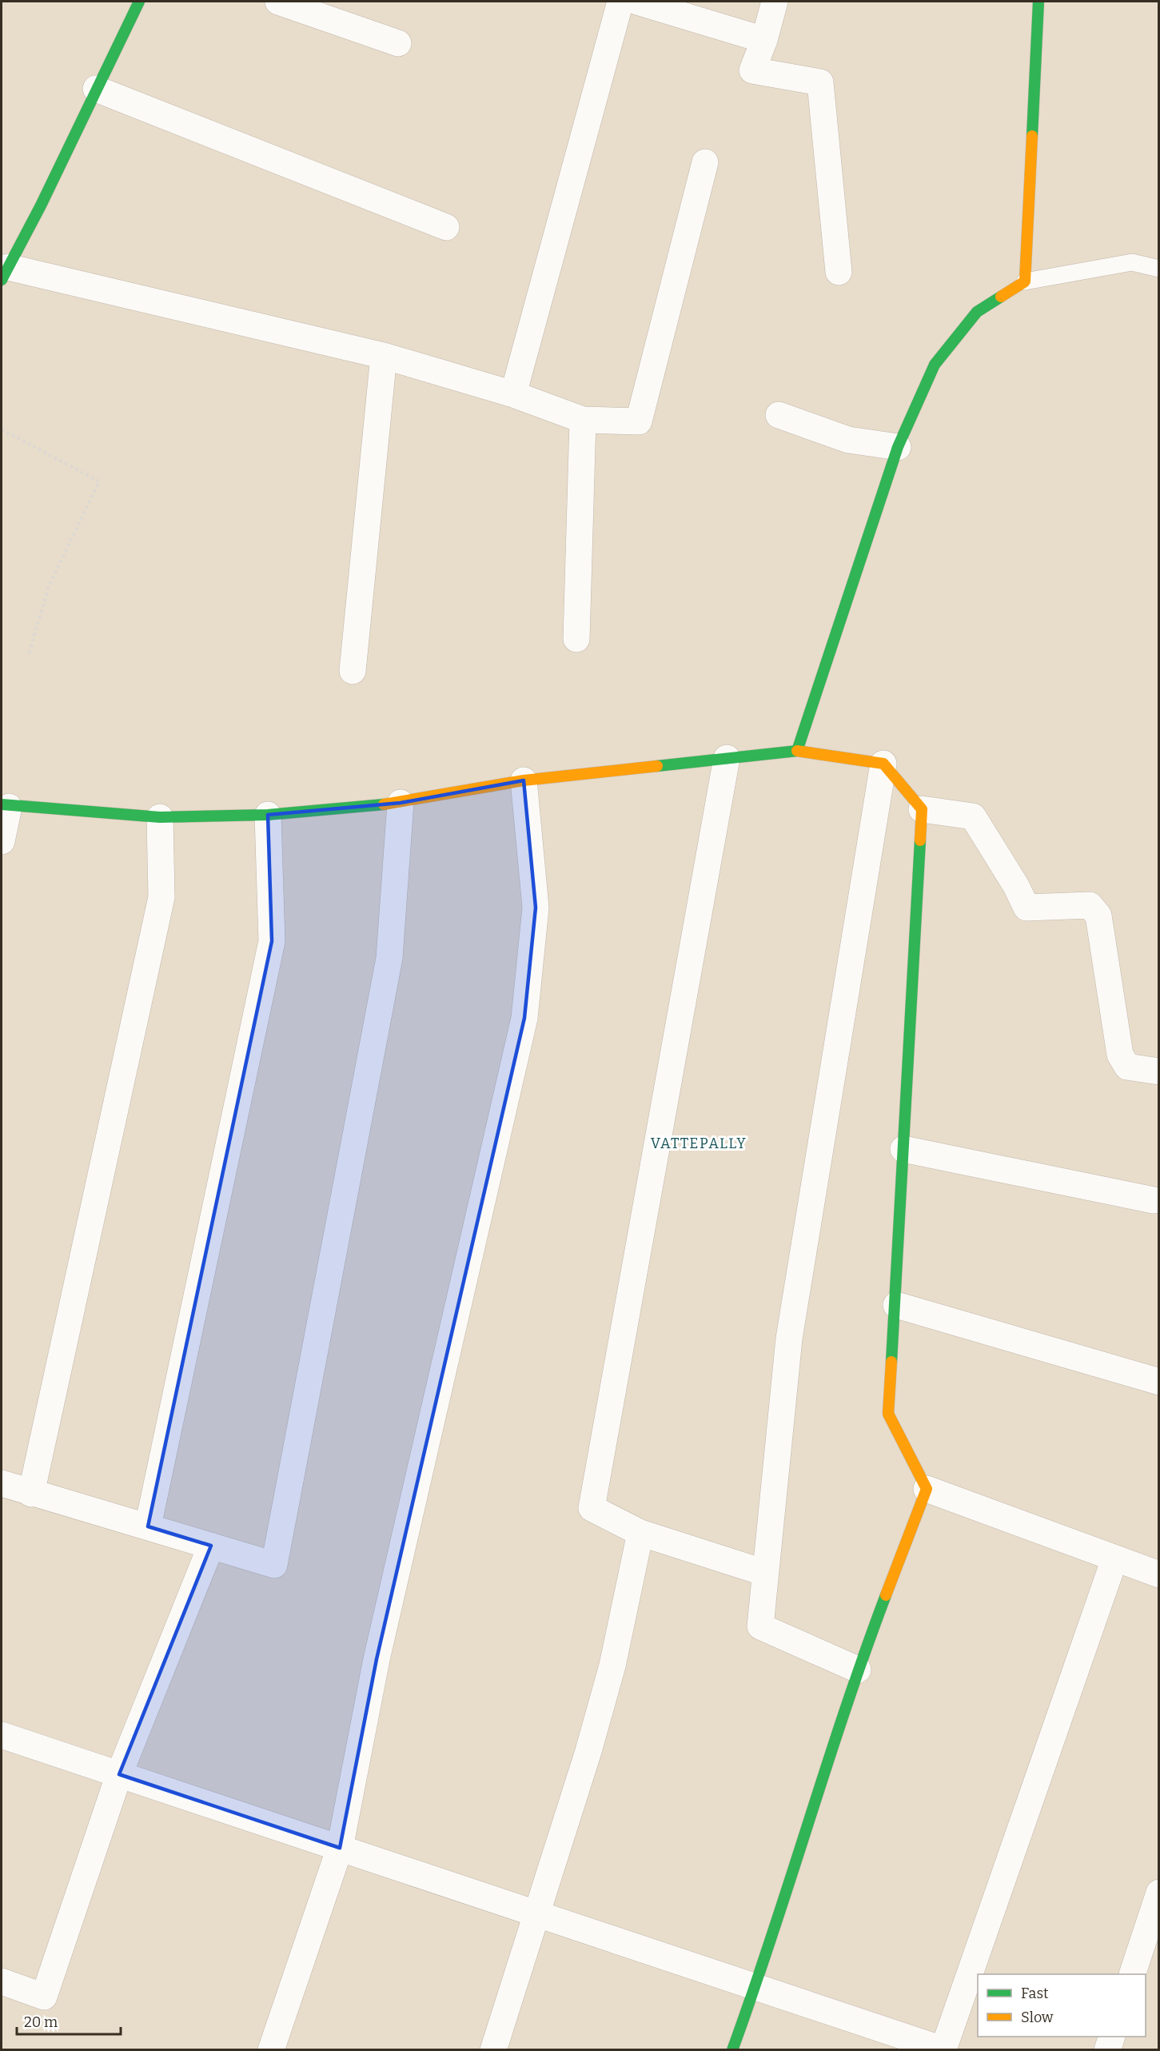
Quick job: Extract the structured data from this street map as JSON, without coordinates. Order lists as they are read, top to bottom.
{
  "districts": ["VATTEPALLY"],
  "legend": ["Fast", "Slow"],
  "scale_bar": "20 m"
}
